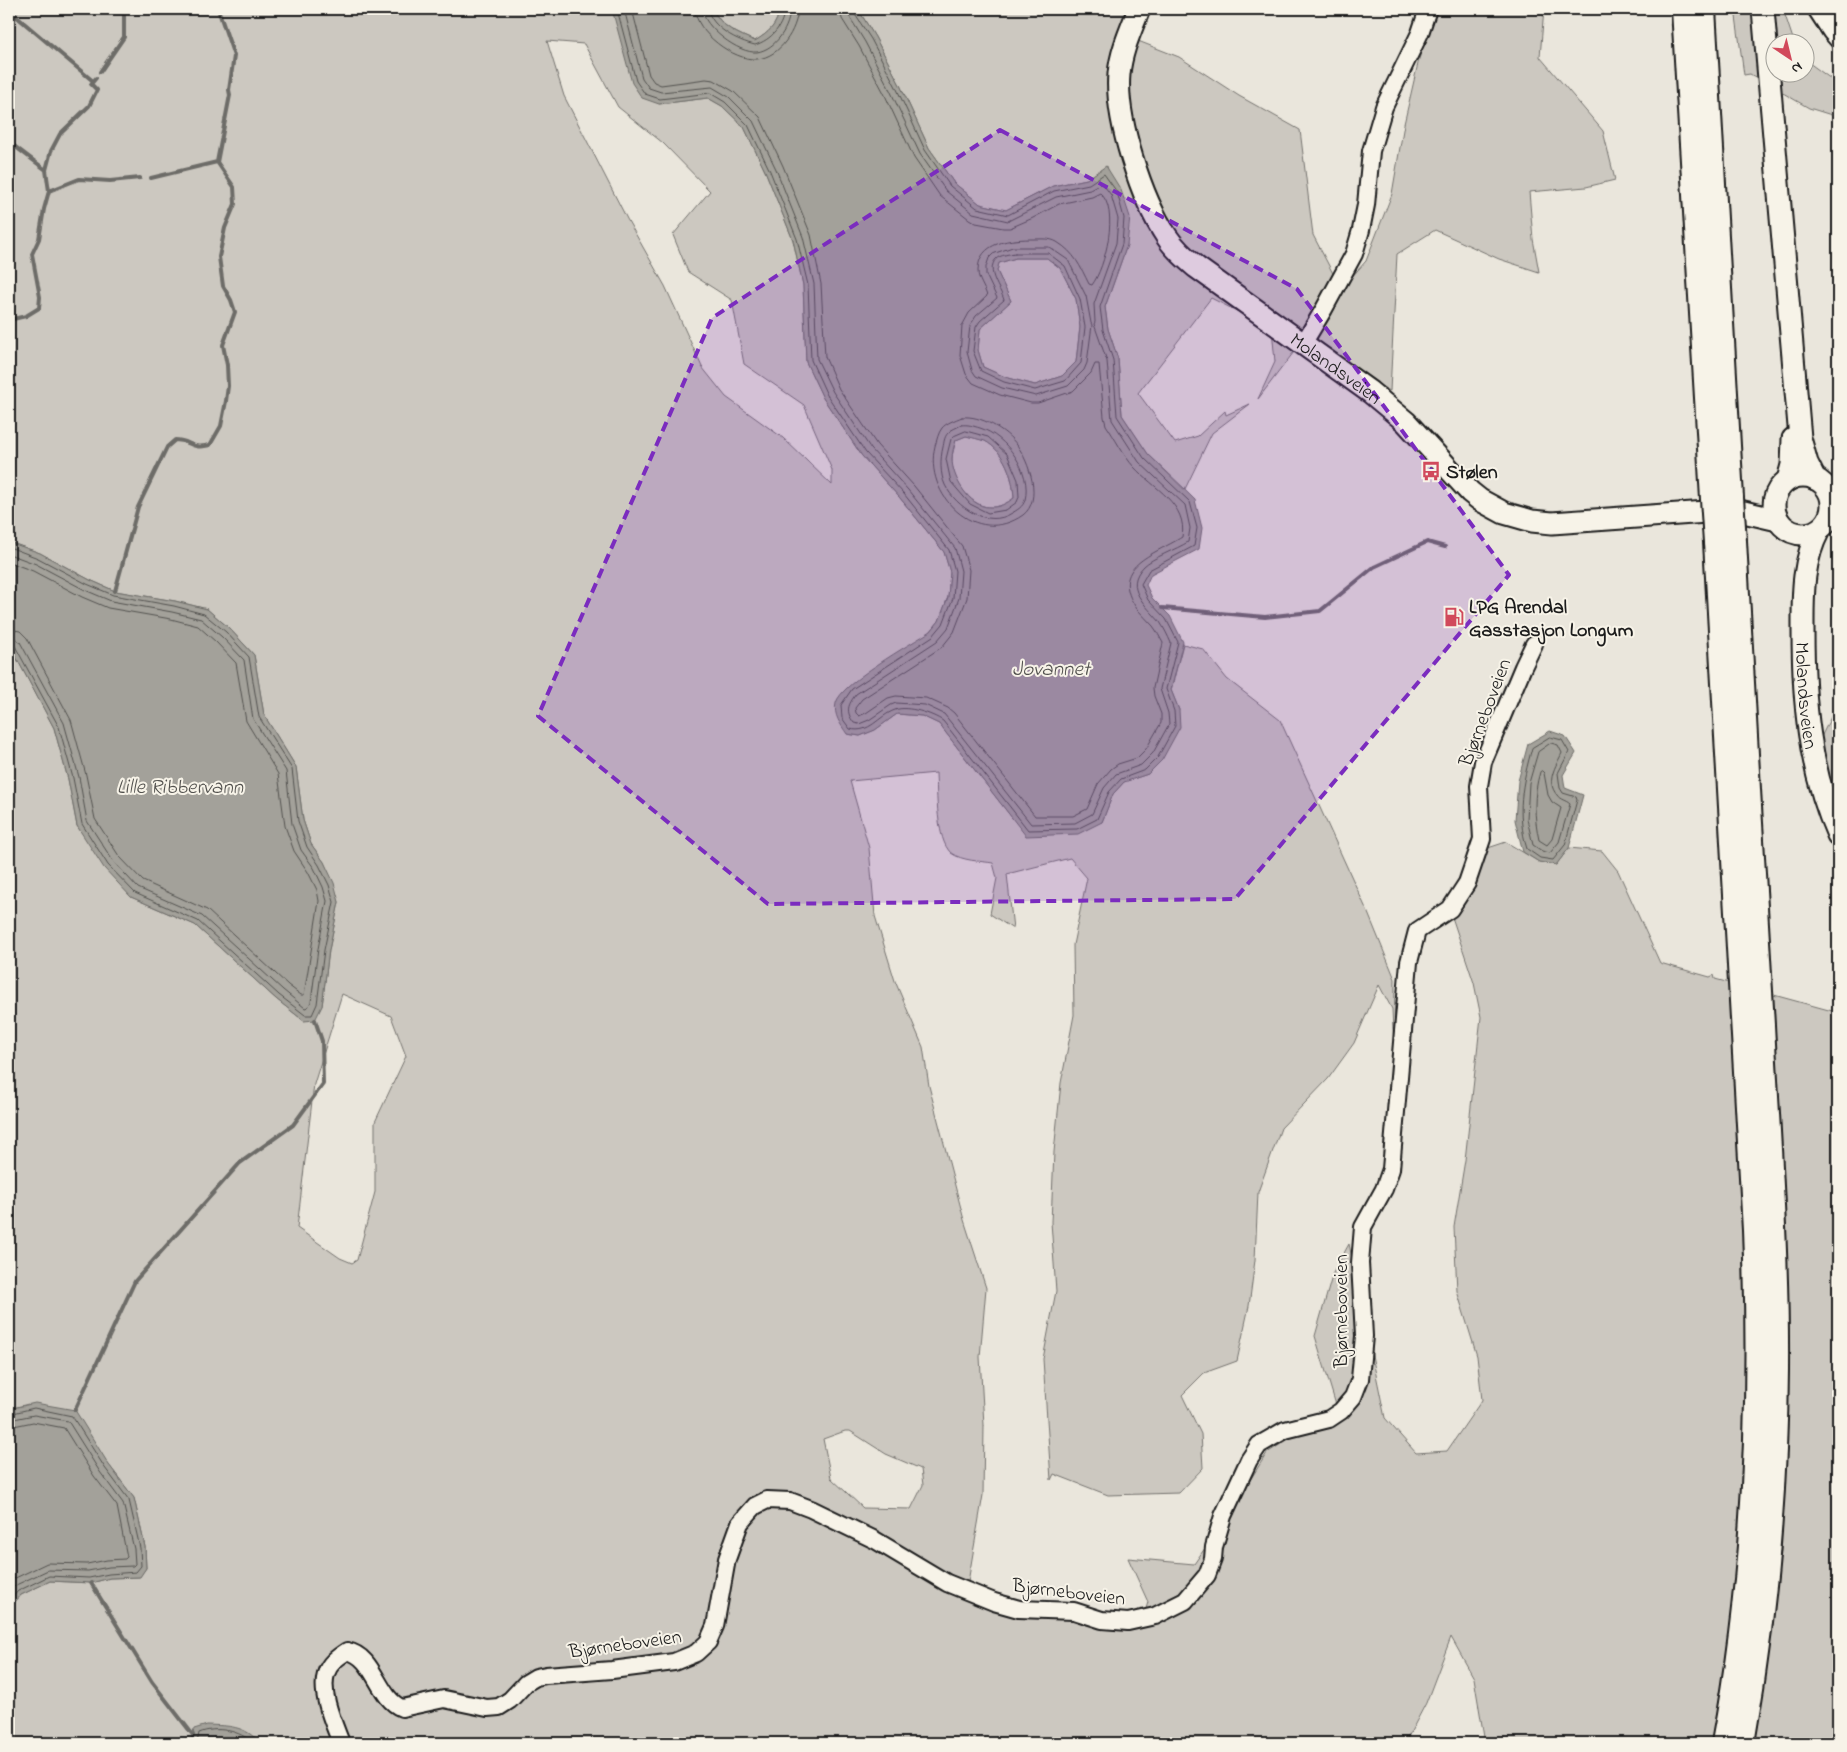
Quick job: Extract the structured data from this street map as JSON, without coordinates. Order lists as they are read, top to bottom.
{
  "streets": {
    "main road": ["Molandsveien"],
    "street": ["Bjørneboveien"]
  },
  "water": ["Jovannet", "Lille Ribbervann"],
  "places": {
    "bus stop": ["Stølen"],
    "fuel station": ["LPG Arendal Gasstasjon Longum"]
  },
  "north": "bottom right"
}
